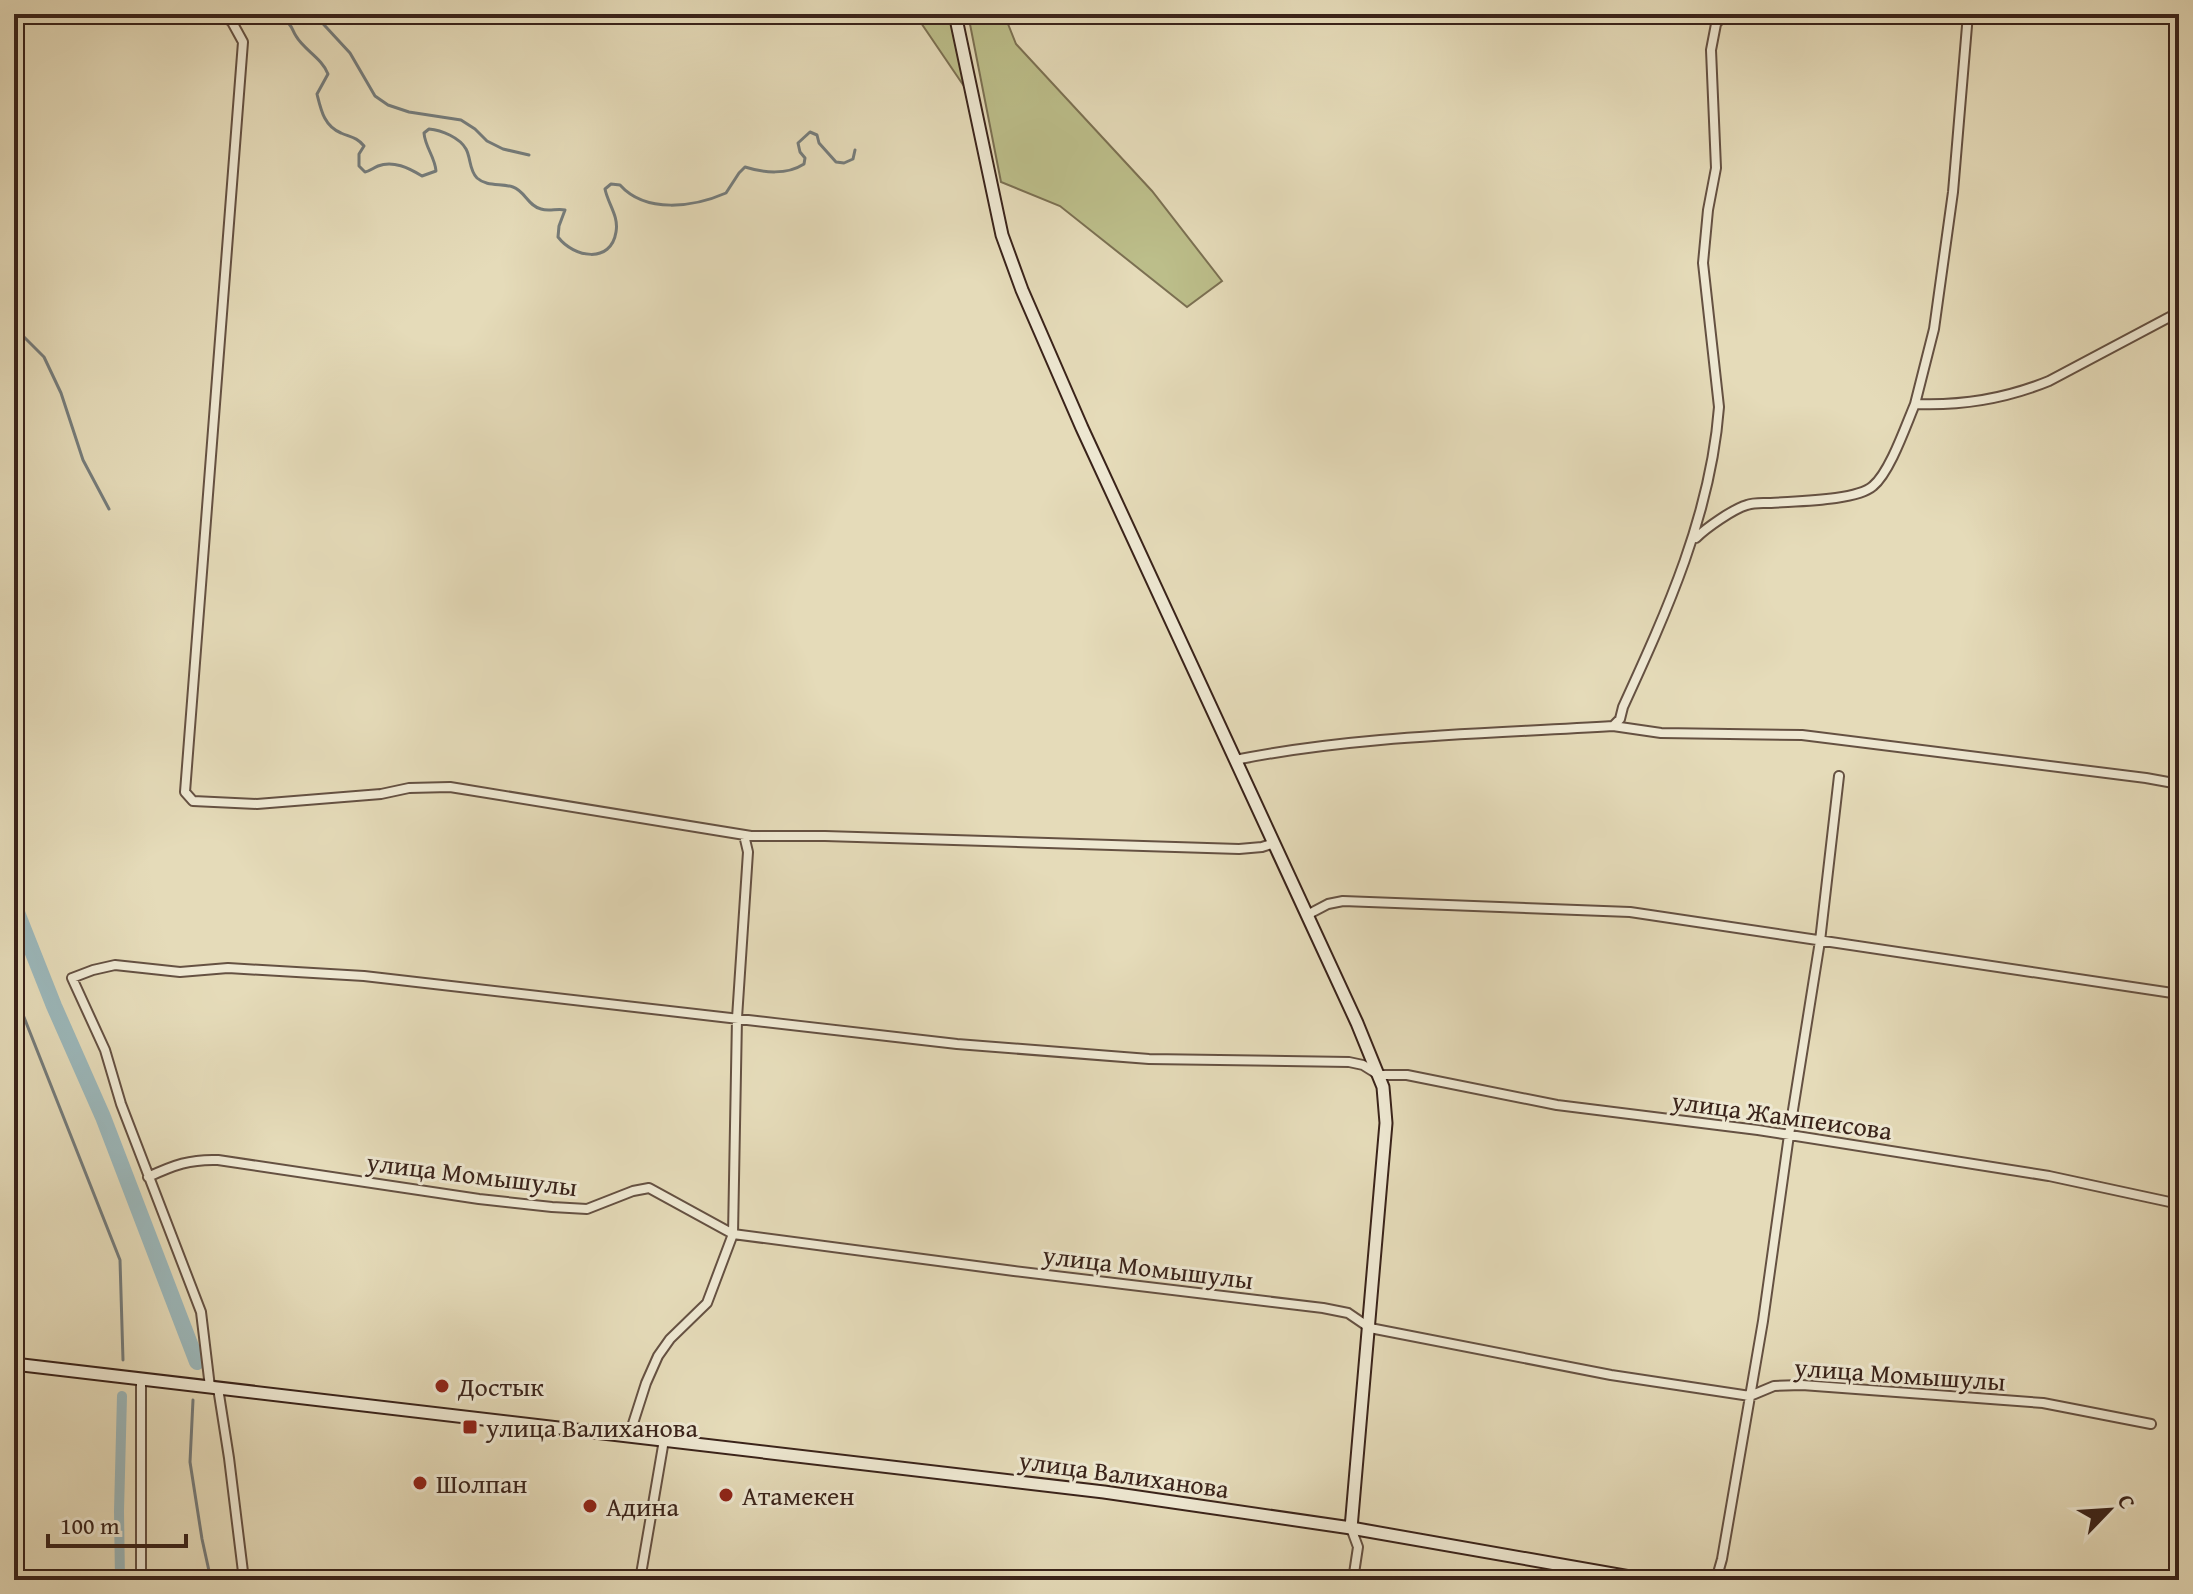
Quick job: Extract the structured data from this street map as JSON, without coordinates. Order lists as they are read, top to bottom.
{
  "streets": {
    "main road": ["улица Валиханова"],
    "street": ["улица Жампеисова", "улица Момышулы"]
  },
  "crossings": [
    ["улица Жампеисова", "улица Момышулы"]
  ],
  "places": {
    "other": [
      "Достык",
      "Шолпан",
      "Атамекен",
      "Адина"
    ],
    "transit": ["улица Валиханова"]
  },
  "scale_bar": "100 m",
  "north": "top right"
}
